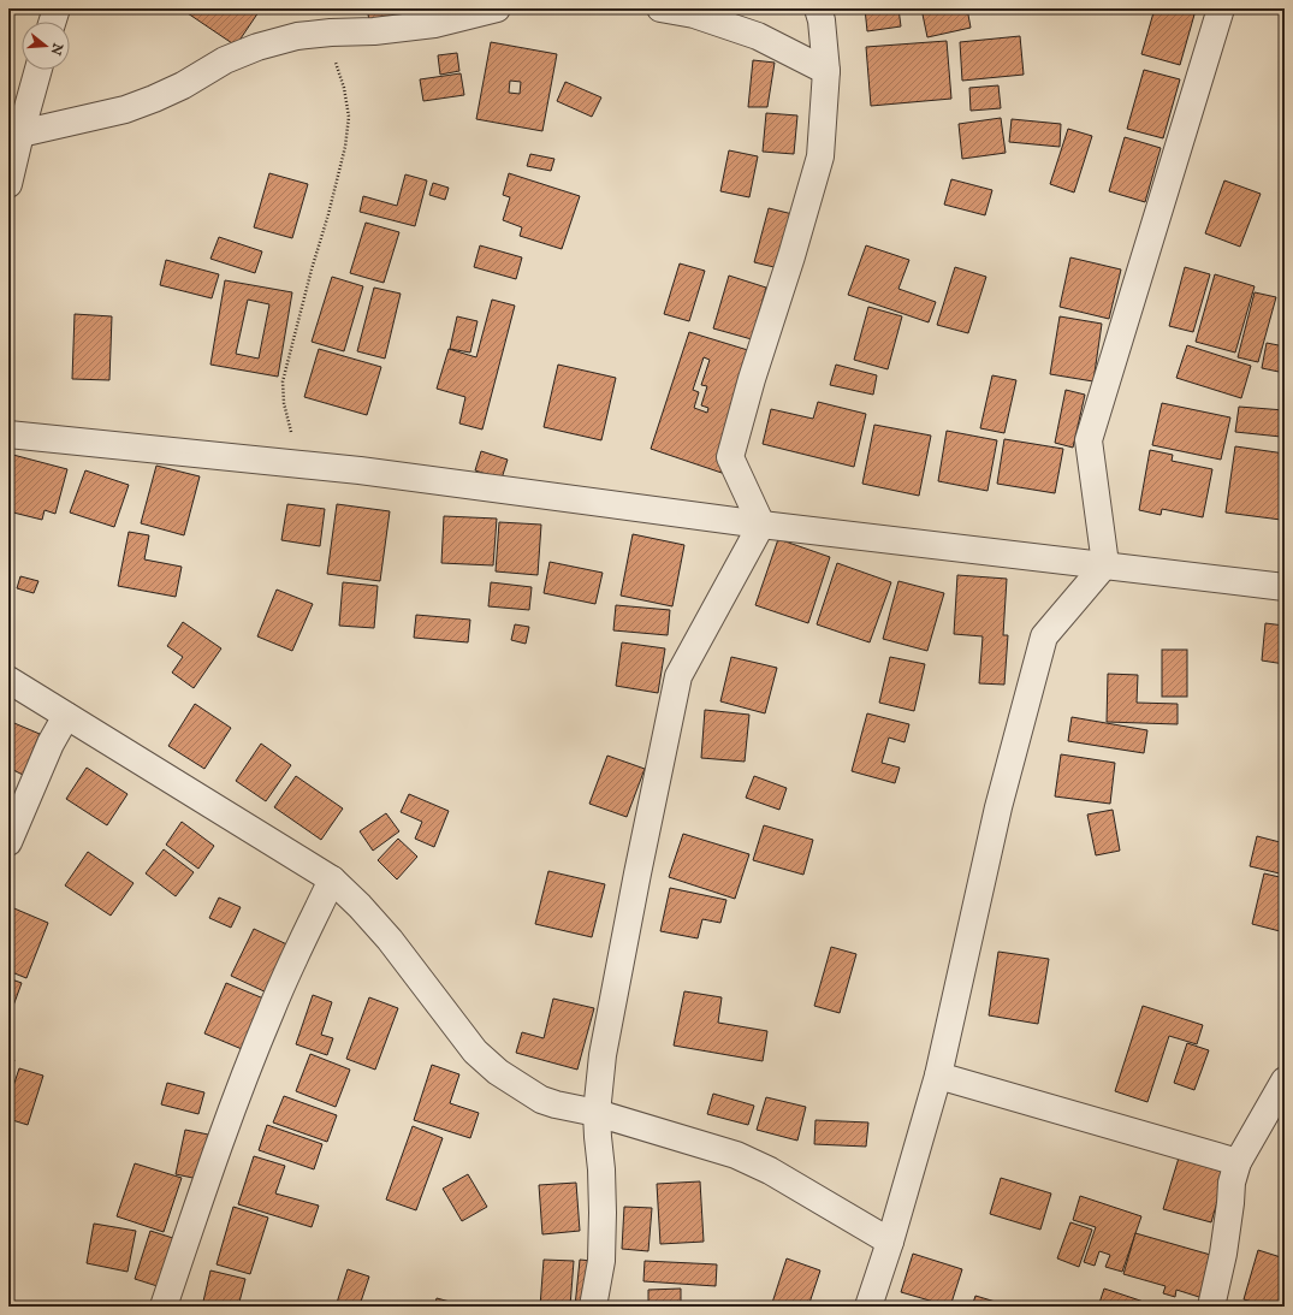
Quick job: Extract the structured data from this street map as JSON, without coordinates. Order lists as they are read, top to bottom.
{
  "north": "right"
}
